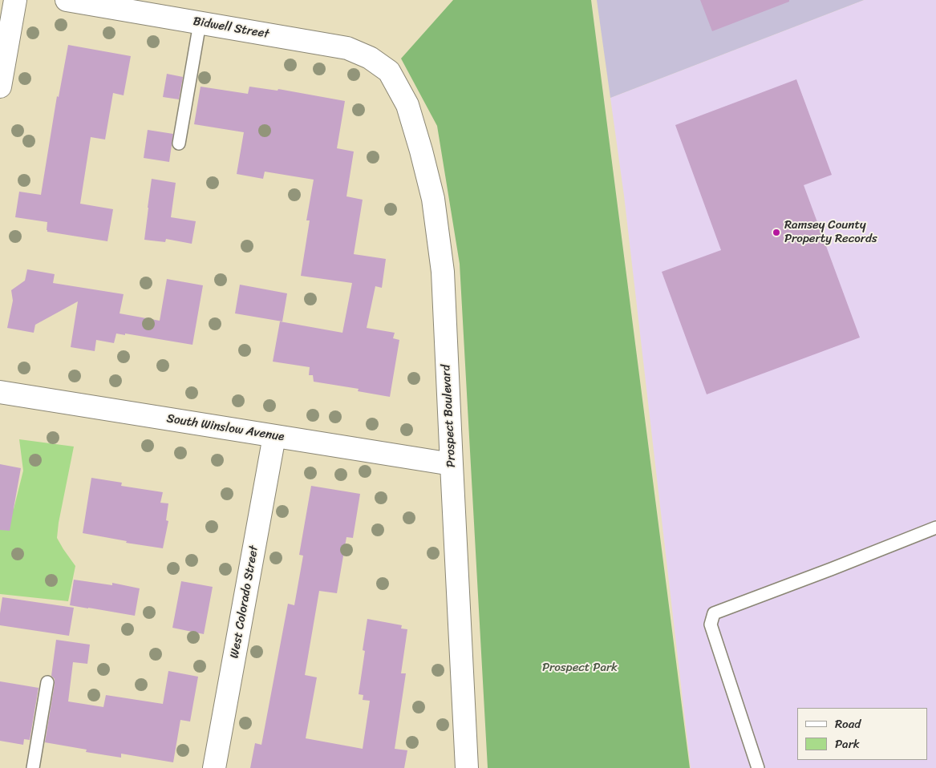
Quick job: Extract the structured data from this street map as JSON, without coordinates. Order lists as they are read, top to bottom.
{
  "streets": {
    "street": [
      "Bidwell Street",
      "Prospect Boulevard",
      "South Winslow Avenue",
      "West Colorado Street"
    ]
  },
  "crossings": [
    ["Bidwell Street", "Prospect Boulevard"],
    ["Prospect Boulevard", "South Winslow Avenue"],
    ["South Winslow Avenue", "West Colorado Street"]
  ],
  "parks": ["Prospect Park"],
  "places": ["Ramsey County Property Records"],
  "legend": ["Road", "Park"]
}
